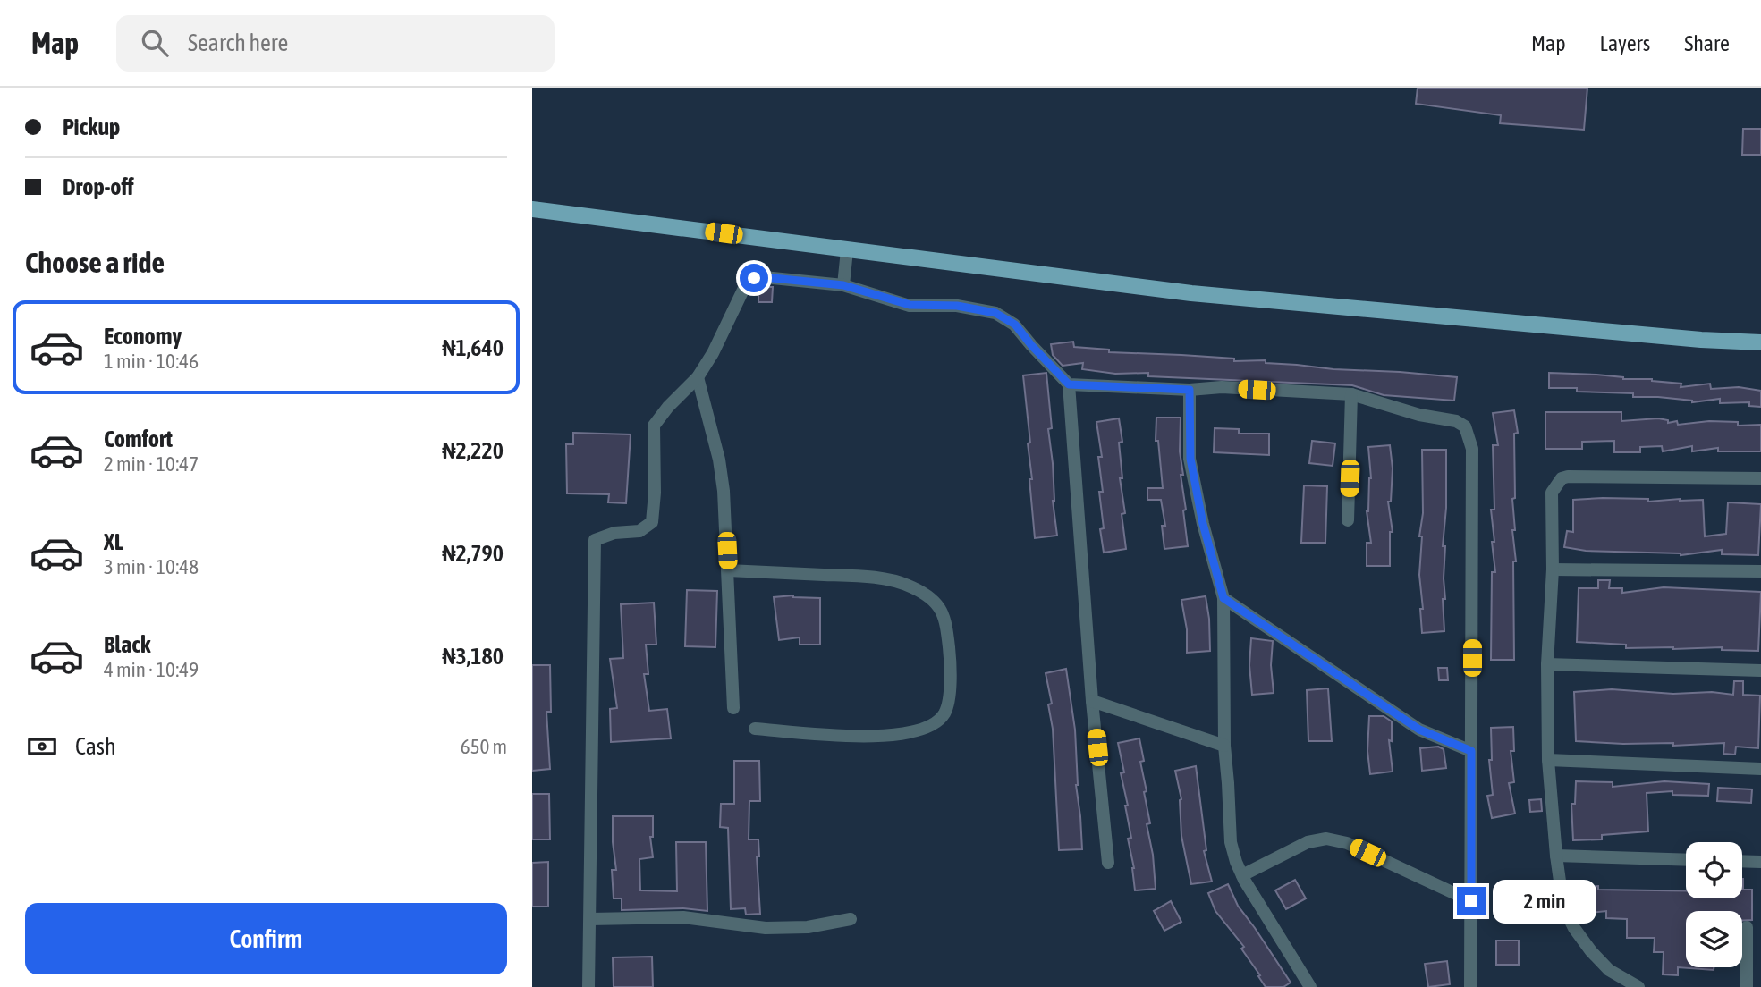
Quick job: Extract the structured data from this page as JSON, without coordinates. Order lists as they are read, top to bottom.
{
  "page": {
    "header": "Map",
    "search": "Search here",
    "nav": ["Map", "Layers", "Share"],
    "banner": ["Pickup", "Drop-off"],
    "heading": "Choose a ride",
    "list": [
      {
        "name": "Economy",
        "note": "1 min · 10:46",
        "value": "₦1,640"
      },
      {
        "name": "Comfort",
        "note": "2 min · 10:47",
        "value": "₦2,220"
      },
      {
        "name": "XL",
        "note": "3 min · 10:48",
        "value": "₦2,790"
      },
      {
        "name": "Black",
        "note": "4 min · 10:49",
        "value": "₦3,180"
      }
    ],
    "pay": ["Cash", "650 m"],
    "bubble": "2 min",
    "buttons": "Confirm"
  }
}
